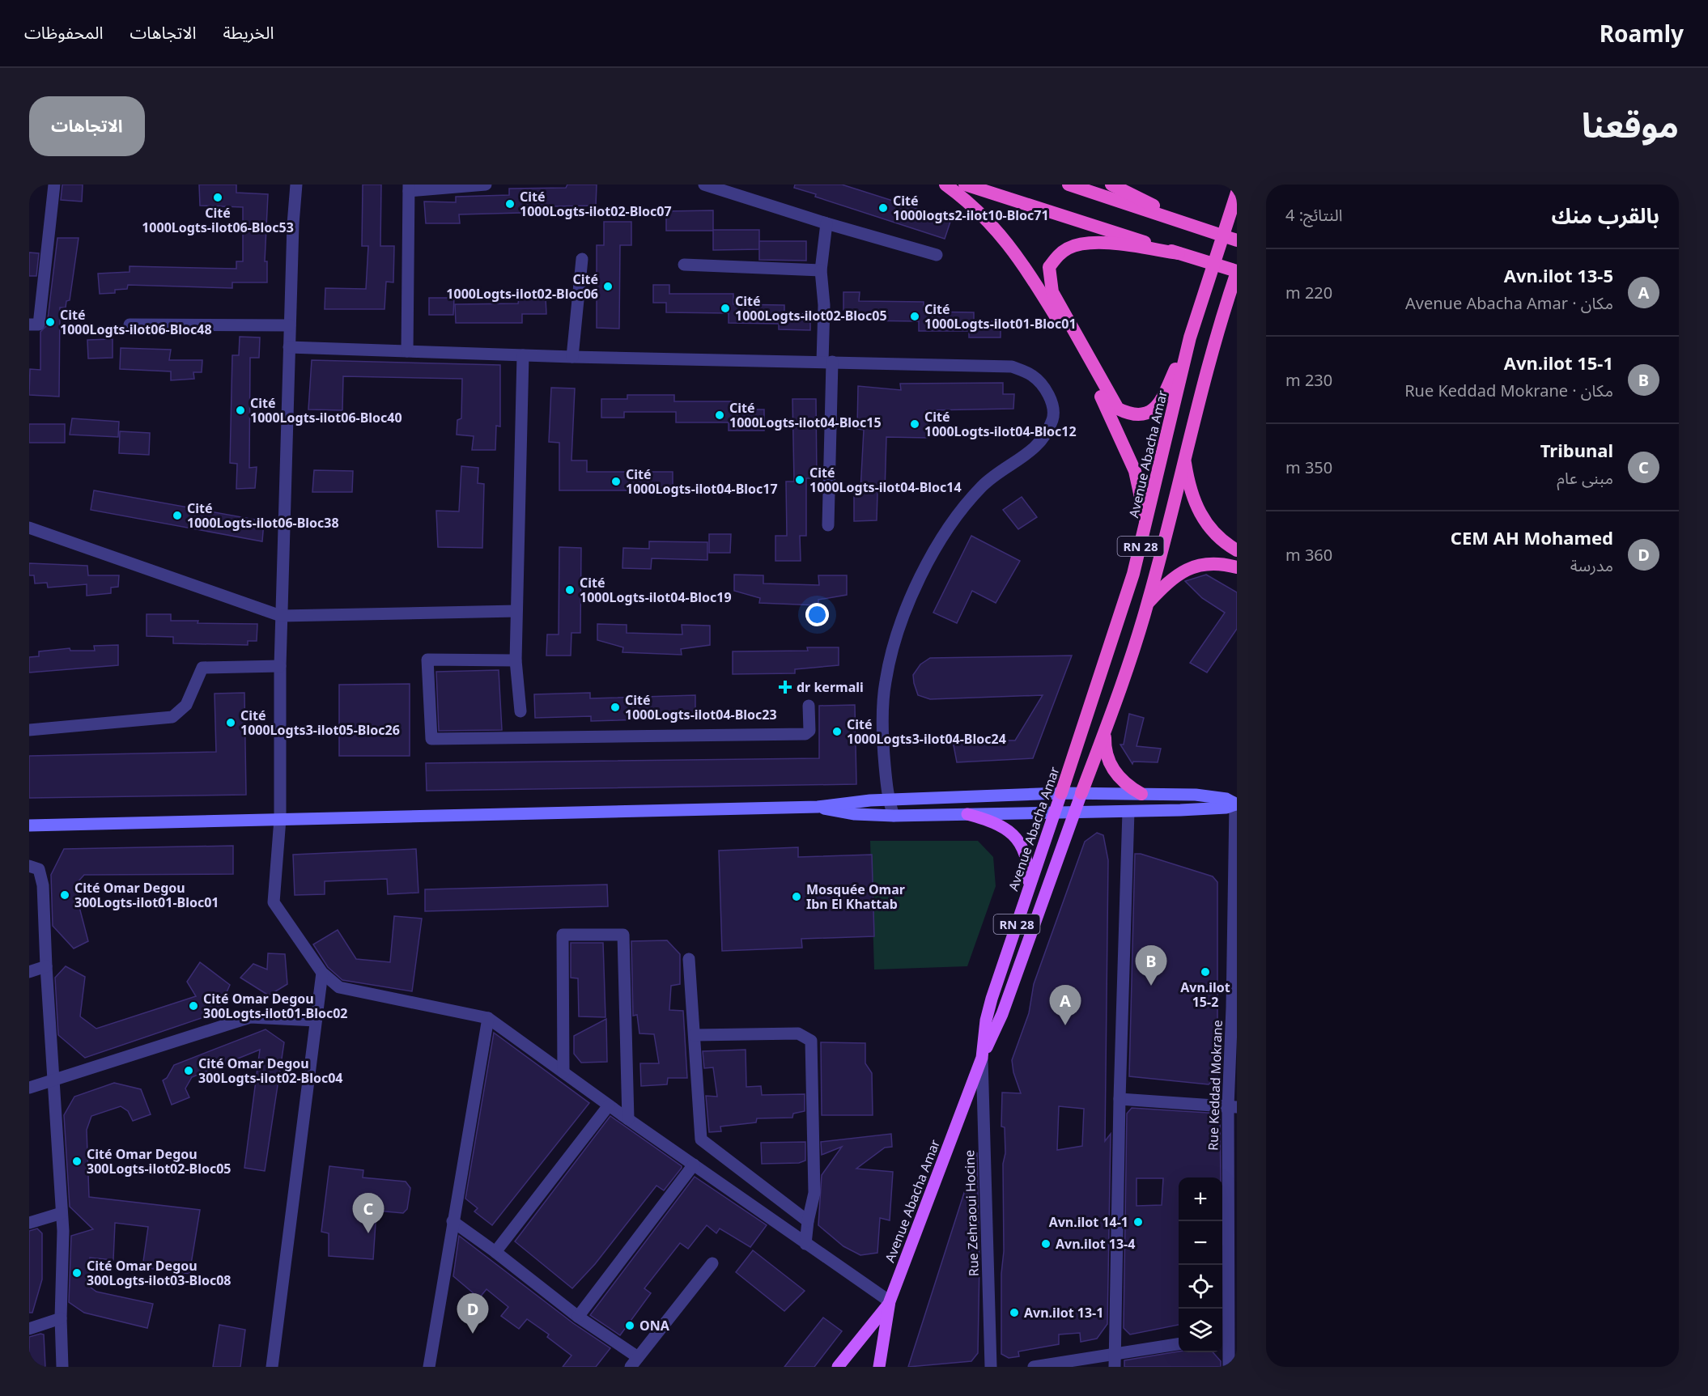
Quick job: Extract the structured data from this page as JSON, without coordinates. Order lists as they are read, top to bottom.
{
  "streets": {
    "highway": ["Avenue Abacha Amar", "RN 28"],
    "street": ["Rue Keddad Mokrane", "Rue Zehraoui Hocine"]
  },
  "crossings": [
    ["Avenue Abacha Amar", "Rue Zehraoui Hocine"]
  ],
  "places": {
    "other": [
      "Cité 1000Logts-ilot06-Bloc53",
      "Cité 1000Logts-ilot02-Bloc07",
      "Cité 1000logts2-ilot10-Bloc71",
      "Cité 1000Logts-ilot02-Bloc06",
      "Cité 1000Logts-ilot02-Bloc05",
      "Cité 1000Logts-ilot01-Bloc01",
      "Cité 1000Logts-ilot06-Bloc48",
      "Cité 1000Logts-ilot06-Bloc40",
      "Cité 1000Logts-ilot04-Bloc15",
      "Cité 1000Logts-ilot04-Bloc12",
      "Cité 1000Logts-ilot04-Bloc14",
      "Cité 1000Logts-ilot04-Bloc17",
      "Cité 1000Logts-ilot06-Bloc38",
      "Cité 1000Logts-ilot04-Bloc19",
      "Cité 1000Logts-ilot04-Bloc23",
      "Cité 1000Logts3-ilot05-Bloc26",
      "Cité 1000Logts3-ilot04-Bloc24",
      "Cité Omar Degou 300Logts-ilot01-Bloc01",
      "Mosquée Omar Ibn El Khattab",
      "Avn.ilot 15-2",
      "Cité Omar Degou 300Logts-ilot01-Bloc02",
      "Cité Omar Degou 300Logts-ilot02-Bloc04",
      "Cité Omar Degou 300Logts-ilot02-Bloc05",
      "Avn.ilot 14-1",
      "Avn.ilot 13-4",
      "Cité Omar Degou 300Logts-ilot03-Bloc08",
      "Avn.ilot 13-1",
      "ONA"
    ],
    "health": ["dr kermali"]
  },
  "page": {
    "header": "Roamly",
    "nav": ["الخريطة", "الاتجاهات", "المحفوظات"],
    "title": "موقعنا",
    "buttons": "الاتجاهات",
    "heading": ["بالقرب منك", "النتائج: 4"],
    "list": [
      {
        "mark": "A",
        "name": "Avn.ilot 13-5",
        "note": "مكان · Avenue Abacha Amar",
        "value": "220 m"
      },
      {
        "mark": "B",
        "name": "Avn.ilot 15-1",
        "note": "مكان · Rue Keddad Mokrane",
        "value": "230 m"
      },
      {
        "mark": "C",
        "name": "Tribunal",
        "note": "مبنى عام",
        "value": "350 m"
      },
      {
        "mark": "D",
        "name": "CEM AH Mohamed",
        "note": "مدرسة",
        "value": "360 m"
      }
    ],
    "pins": [
      "B",
      "A",
      "C",
      "D"
    ],
    "map_buttons": ["+", "−"]
  }
}
